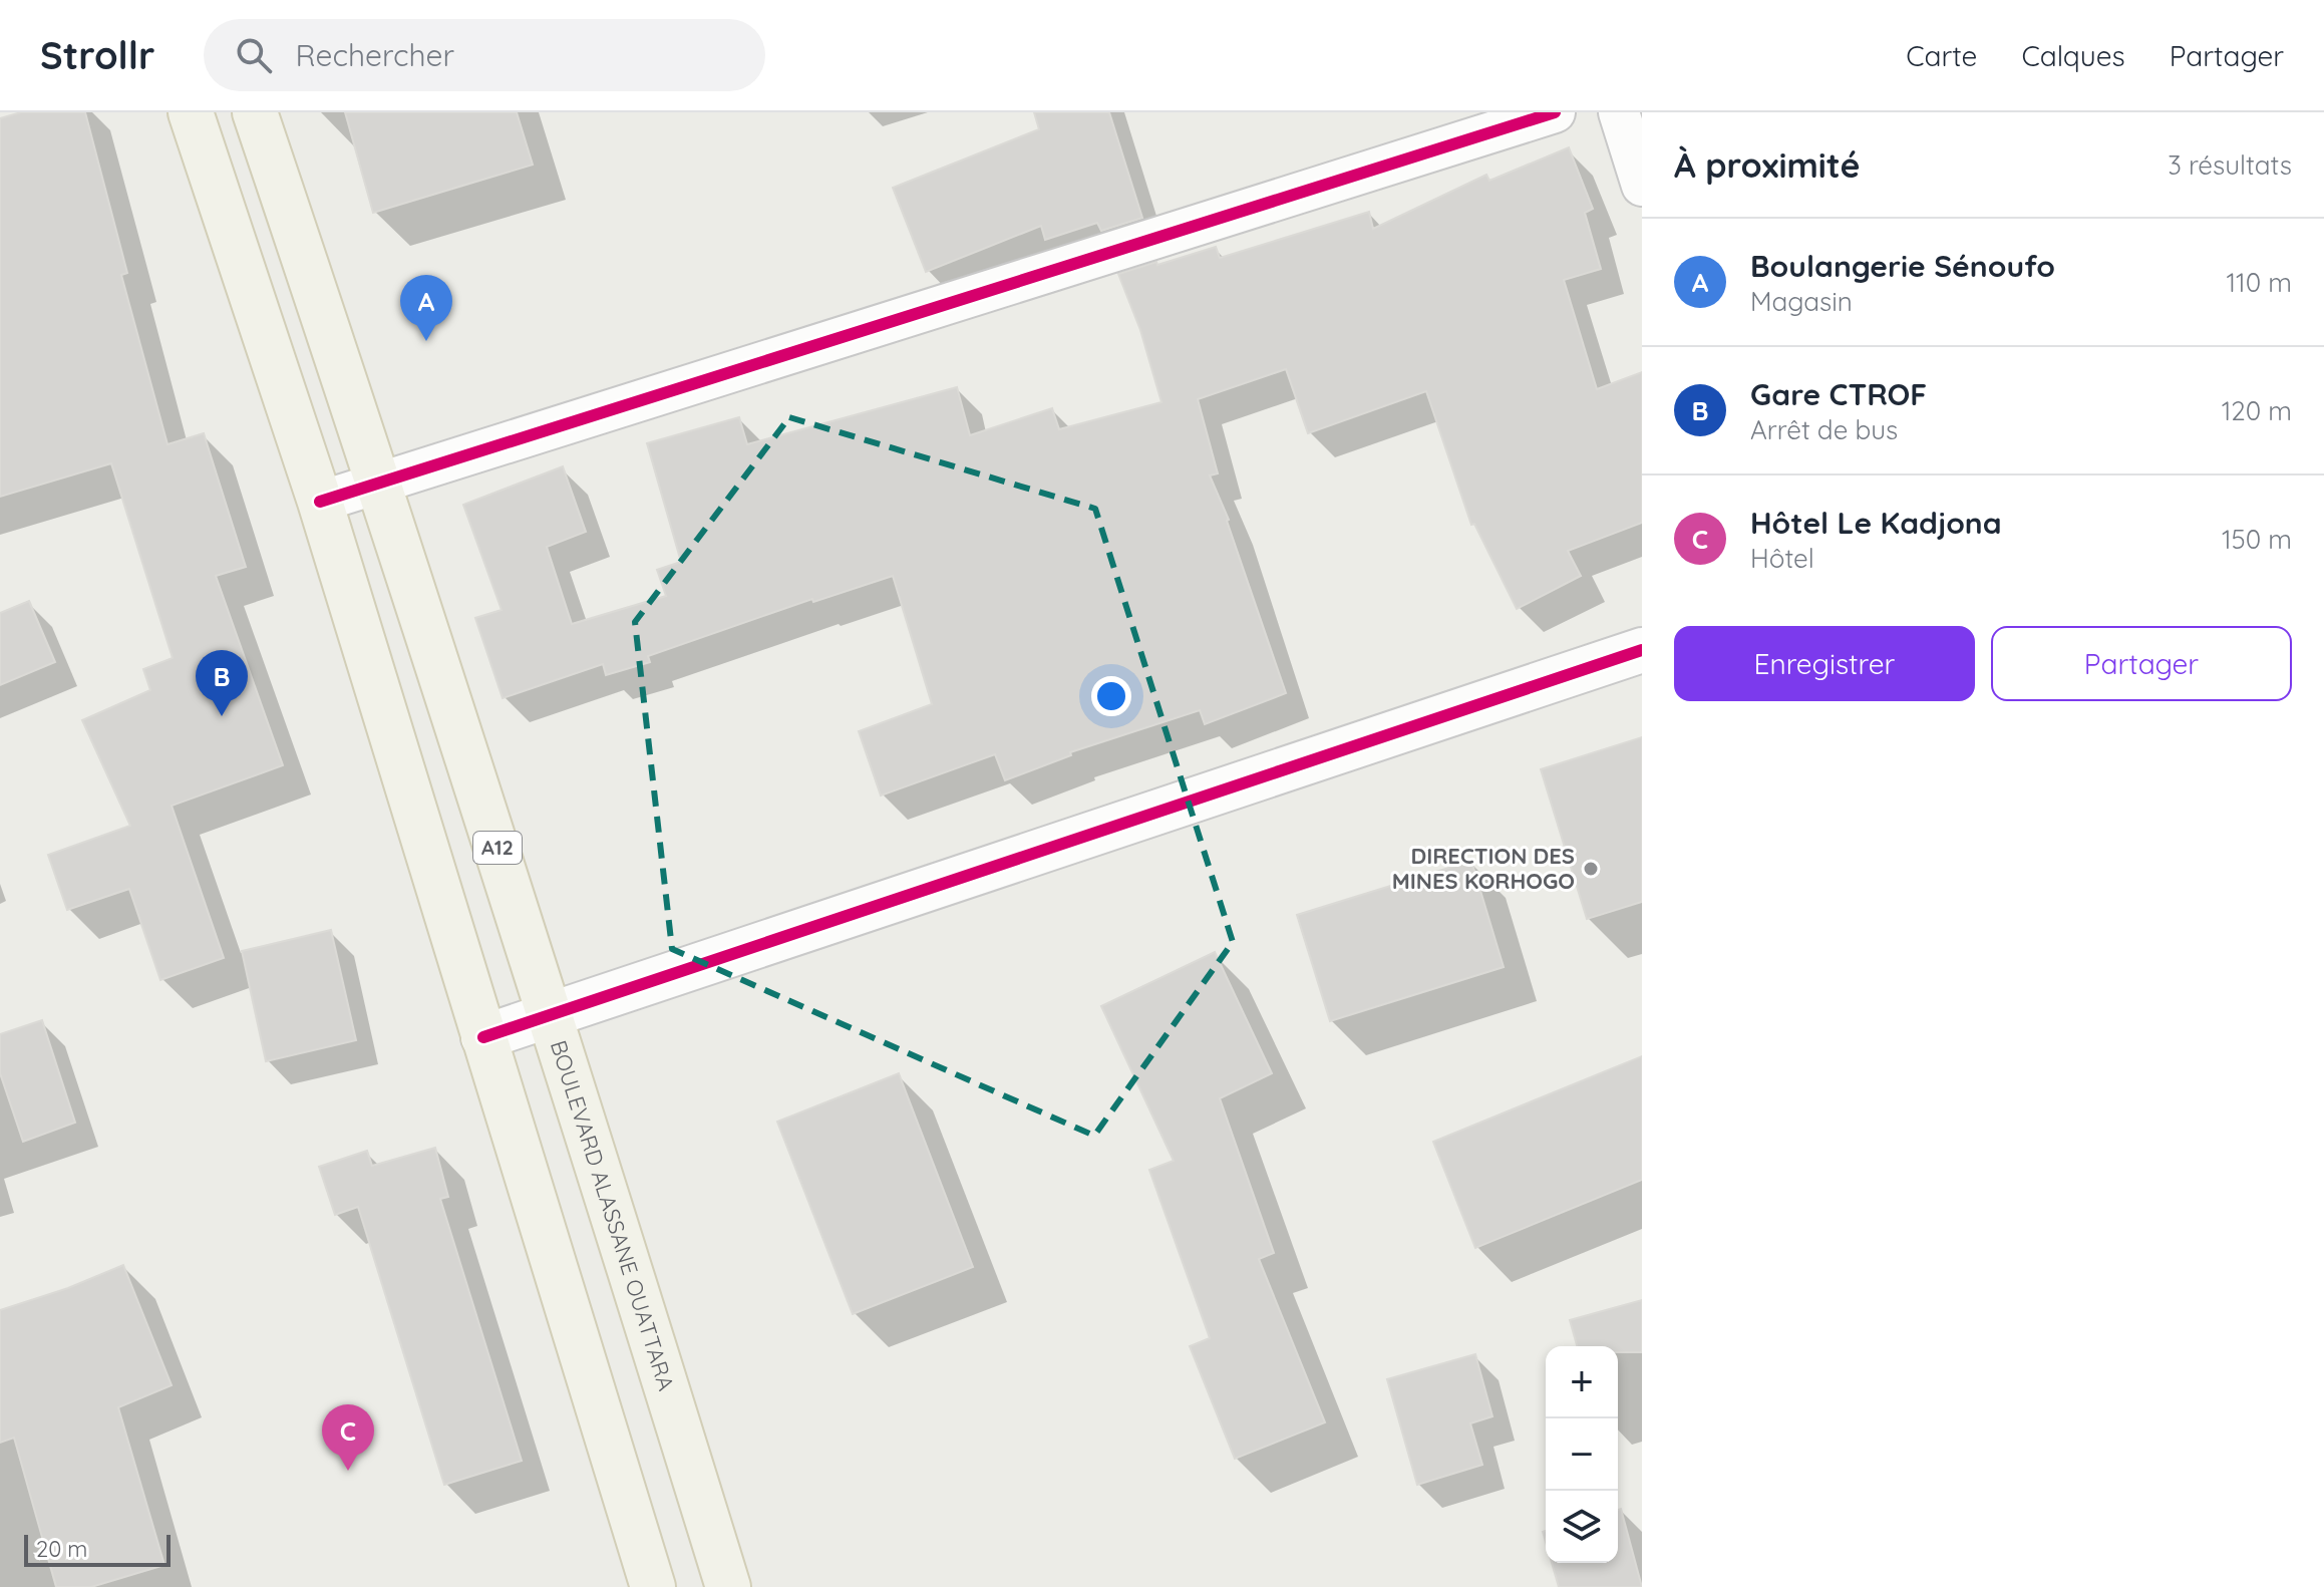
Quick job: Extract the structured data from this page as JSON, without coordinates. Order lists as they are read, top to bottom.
{
  "streets": {
    "main road": ["A12", "BOULEVARD ALASSANE OUATTARA"]
  },
  "places": ["DIRECTION DES MINES KORHOGO"],
  "scale_bar": "20 m",
  "page": {
    "header": "Strollr",
    "search": "Rechercher",
    "nav": ["Carte", "Calques", "Partager"],
    "heading": ["À proximité", "3 résultats"],
    "list": [
      {
        "mark": "A",
        "name": "Boulangerie Sénoufo",
        "note": "Magasin",
        "value": "110 m"
      },
      {
        "mark": "B",
        "name": "Gare CTROF",
        "note": "Arrêt de bus",
        "value": "120 m"
      },
      {
        "mark": "C",
        "name": "Hôtel Le Kadjona",
        "note": "Hôtel",
        "value": "150 m"
      }
    ],
    "pins": ["A", "B", "C"],
    "buttons": ["Enregistrer", "Partager"],
    "map_buttons": ["+", "−"],
    "scale": "20 m"
  }
}
